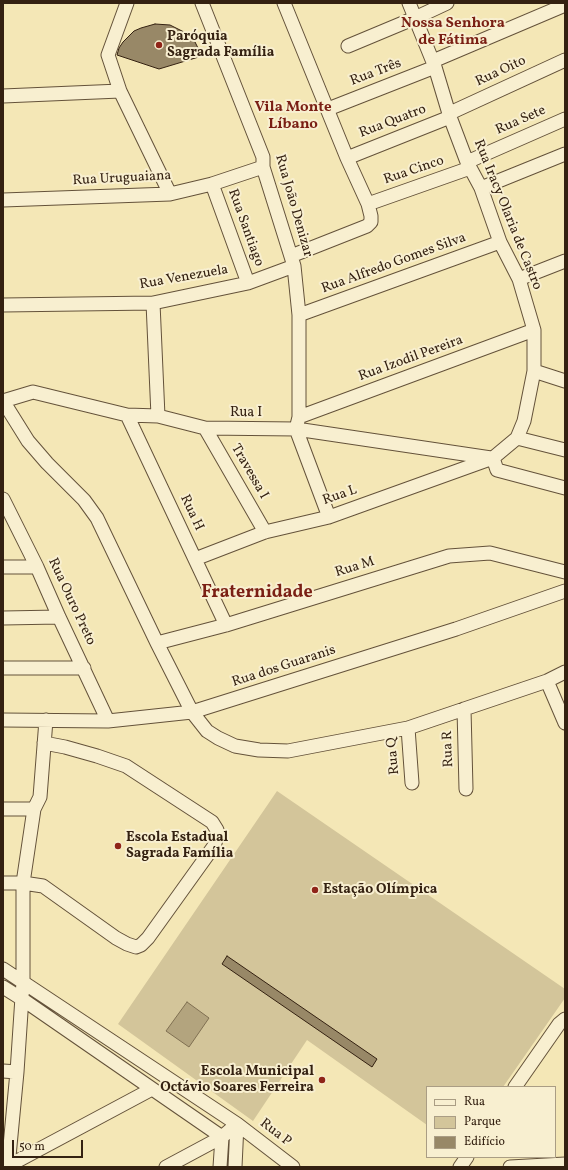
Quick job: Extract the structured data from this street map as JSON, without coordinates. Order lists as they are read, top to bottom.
{
  "streets": {
    "street": [
      "Rua Oito",
      "Rua Três",
      "Rua Sete",
      "Rua Quatro",
      "Rua Cinco",
      "Rua Uruguaiana",
      "Rua João Denizar",
      "Rua Iracy Olaria de Castro",
      "Rua Santiago",
      "Rua Alfredo Gomes Silva",
      "Rua Venezuela",
      "Rua Izodil Pereira",
      "Rua I",
      "Travessa I",
      "Rua L",
      "Rua H",
      "Rua M",
      "Rua Ouro Preto",
      "Rua dos Guaranis",
      "Rua R",
      "Rua Q",
      "Rua P"
    ]
  },
  "crossings": [
    ["Rua Oito", "Rua Quatro"],
    ["Rua Oito", "Rua Iracy Olaria de Castro"],
    ["Rua Três", "Rua Iracy Olaria de Castro"],
    ["Rua Sete", "Rua Cinco"],
    ["Rua Sete", "Rua Iracy Olaria de Castro"],
    ["Rua Quatro", "Rua Iracy Olaria de Castro"],
    ["Rua Cinco", "Rua Iracy Olaria de Castro"],
    ["Rua Cinco", "Rua Venezuela"],
    ["Rua Uruguaiana", "Rua João Denizar"],
    ["Rua Uruguaiana", "Rua Santiago"],
    ["Rua João Denizar", "Rua Alfredo Gomes Silva"],
    ["Rua João Denizar", "Rua Venezuela"],
    ["Rua João Denizar", "Rua Izodil Pereira"],
    ["Rua João Denizar", "Rua I"],
    ["Rua Iracy Olaria de Castro", "Rua Alfredo Gomes Silva"],
    ["Rua Iracy Olaria de Castro", "Rua Izodil Pereira"],
    ["Rua Iracy Olaria de Castro", "Rua I"],
    ["Rua Iracy Olaria de Castro", "Rua L"],
    ["Rua Santiago", "Rua Venezuela"],
    ["Rua Izodil Pereira", "Rua I"],
    ["Rua I", "Travessa I"],
    ["Rua I", "Rua L"],
    ["Rua I", "Rua H"],
    ["Travessa I", "Rua L"],
    ["Rua L", "Rua H"],
    ["Rua H", "Rua M"],
    ["Rua Ouro Preto", "Rua dos Guaranis"]
  ],
  "districts": ["Nossa Senhora de Fátima", "Vila Monte Líbano", "Fraternidade"],
  "places": [
    "Paróquia Sagrada Família",
    "Escola Estadual Sagrada Família",
    "Estação Olímpica",
    "Escola Municipal Octávio Soares Ferreira"
  ],
  "legend": ["Rua", "Parque", "Edifício"],
  "scale_bar": "50 m"
}
